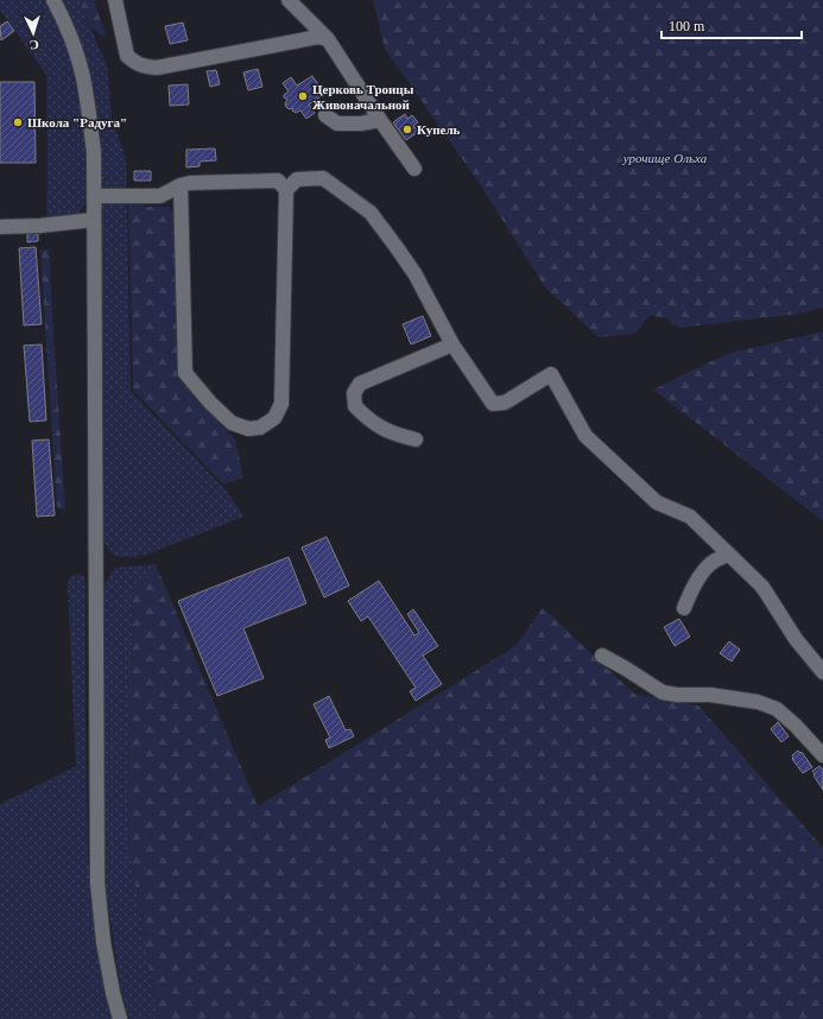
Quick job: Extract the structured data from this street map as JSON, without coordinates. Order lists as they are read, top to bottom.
{
  "parks": ["урочище Ольха"],
  "places": ["Церковь Троицы Живоначальной", "Школа \"Радуга\"", "Купель"],
  "scale_bar": "100 m",
  "north": "bottom"
}
